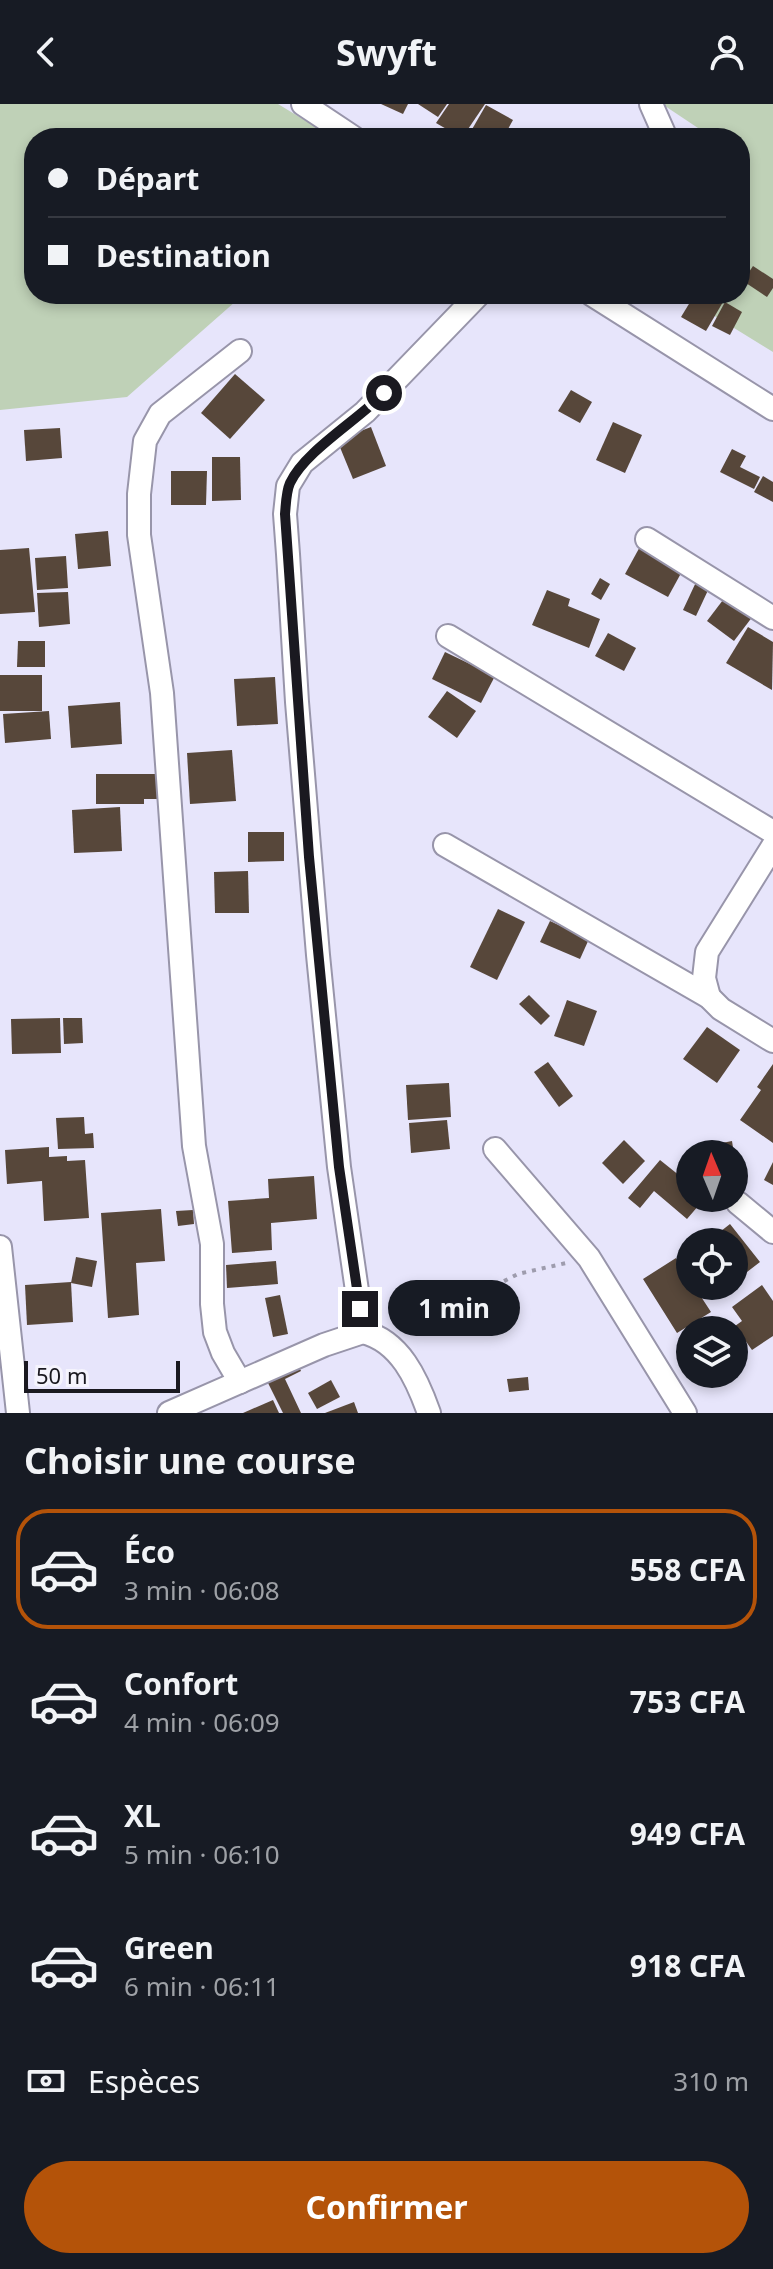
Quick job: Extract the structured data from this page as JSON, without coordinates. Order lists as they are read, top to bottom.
{
  "scale_bar": "50 m",
  "north": "top",
  "page": {
    "header": "Swyft",
    "banner": ["Départ", "Destination"],
    "bubble": "1 min",
    "scale": "50 m",
    "heading": "Choisir une course",
    "list": [
      {
        "name": "Éco",
        "note": "3 min · 06:08",
        "value": "558 CFA"
      },
      {
        "name": "Confort",
        "note": "4 min · 06:09",
        "value": "753 CFA"
      },
      {
        "name": "XL",
        "note": "5 min · 06:10",
        "value": "949 CFA"
      },
      {
        "name": "Green",
        "note": "6 min · 06:11",
        "value": "918 CFA"
      }
    ],
    "pay": ["Espèces", "310 m"],
    "buttons": "Confirmer"
  }
}
